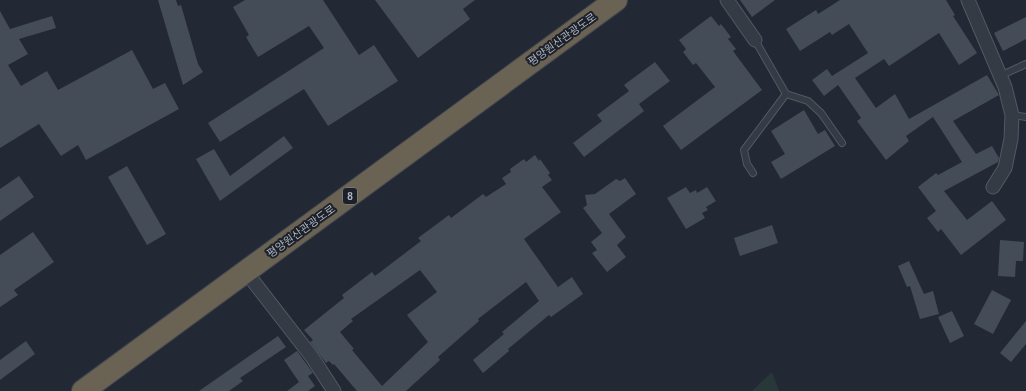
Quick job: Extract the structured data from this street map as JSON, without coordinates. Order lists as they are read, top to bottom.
{
  "streets": {
    "highway": ["평양원산관광도로", "8"]
  }
}
